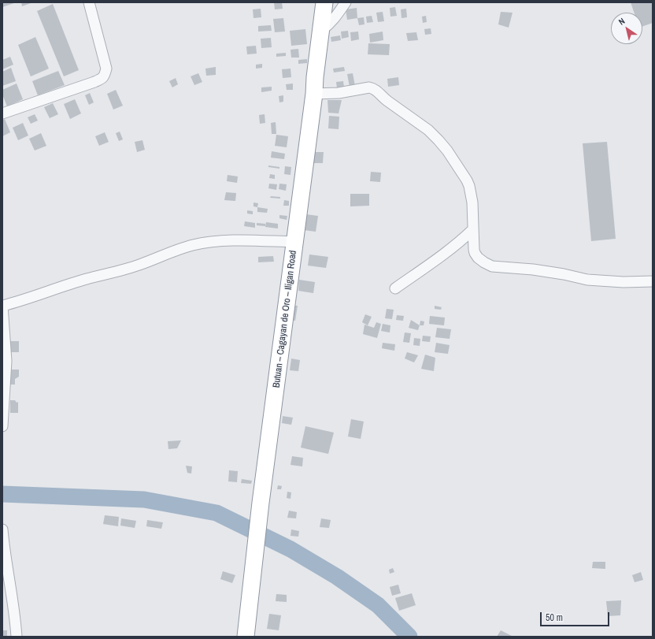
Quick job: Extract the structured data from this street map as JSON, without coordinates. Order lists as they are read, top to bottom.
{
  "streets": {
    "highway": ["Butuan – Cagayan de Oro – Iligan Road"]
  },
  "scale_bar": "50 m",
  "north": "top left"
}
